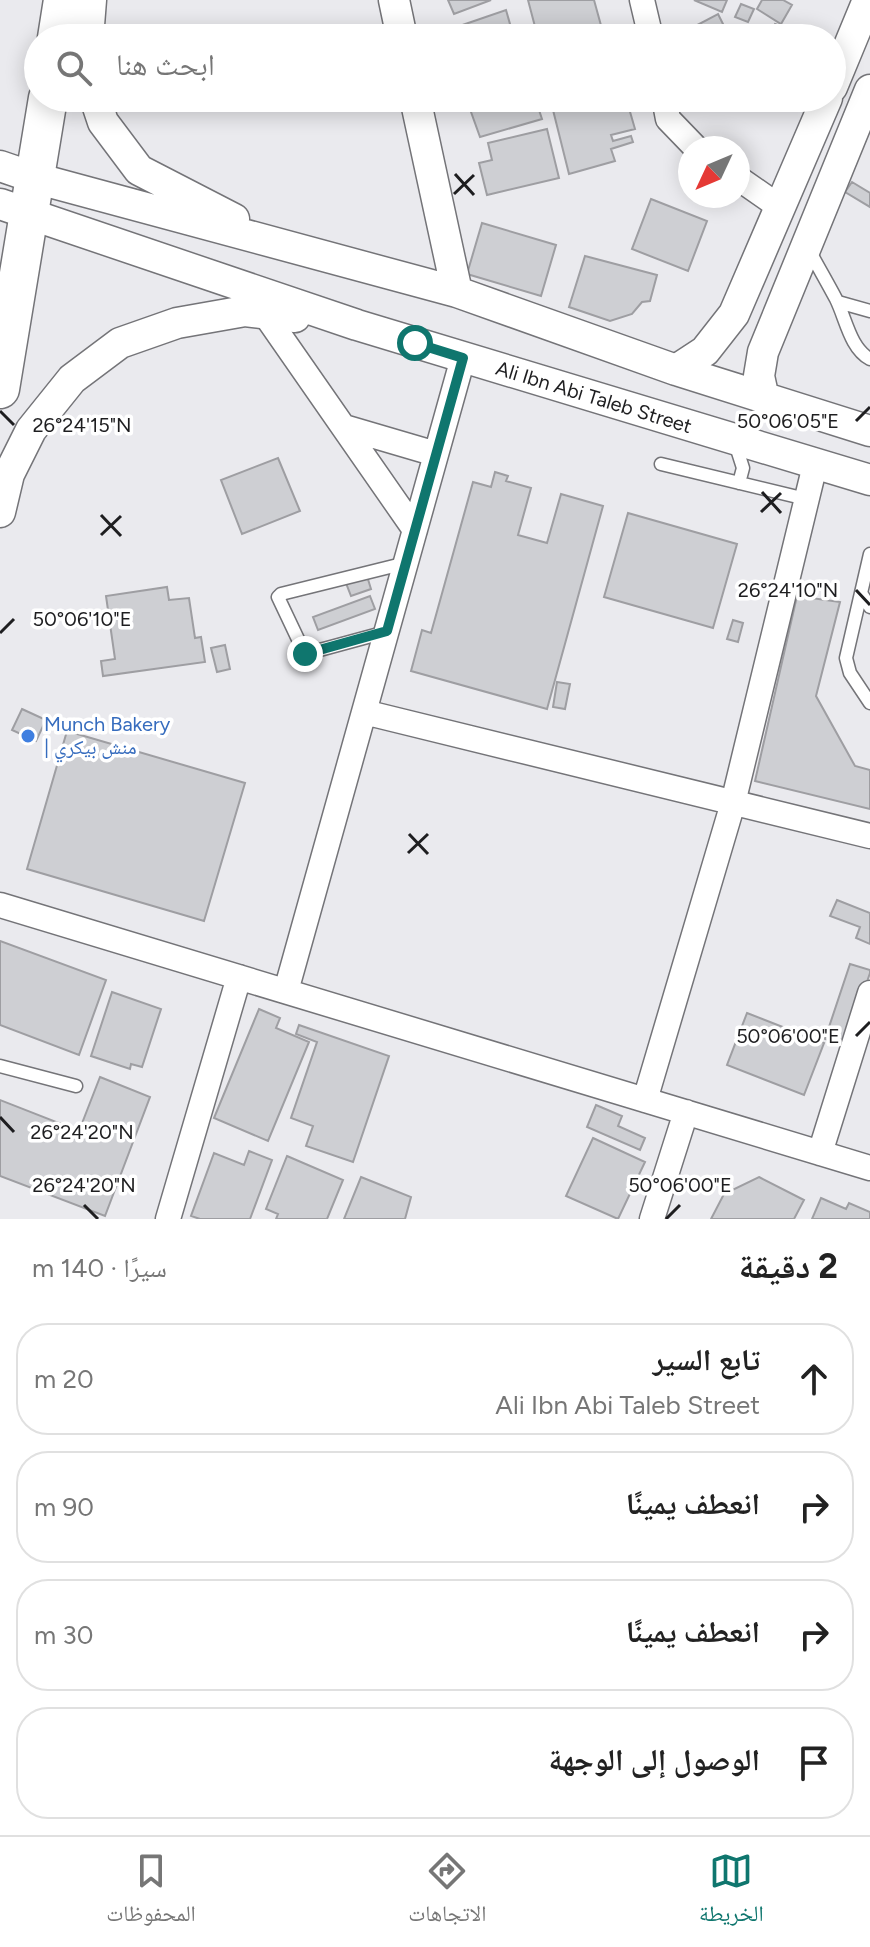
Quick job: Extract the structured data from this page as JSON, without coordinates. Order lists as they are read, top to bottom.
{
  "streets": {
    "street": ["Ali Ibn Abi Taleb Street"]
  },
  "places": ["Munch Bakery | منش بيكري"],
  "north": "bottom left",
  "page": {
    "search": "ابحث هنا",
    "heading": ["2 دقيقة", "سيرًا · 140 m"],
    "list": [
      ["تابع السير", "Ali Ibn Abi Taleb Street", "20 m"],
      ["انعطف يمينًا", "90 m"],
      ["انعطف يمينًا", "30 m"],
      "الوصول إلى الوجهة"
    ],
    "nav": ["الخريطة", "الاتجاهات", "المحفوظات"]
  },
  "coordinates": [
    "50°06'05\"E",
    "26°24'15\"N",
    "26°24'10\"N",
    "50°06'10\"E",
    "50°06'00\"E",
    "26°24'20\"N"
  ]
}
